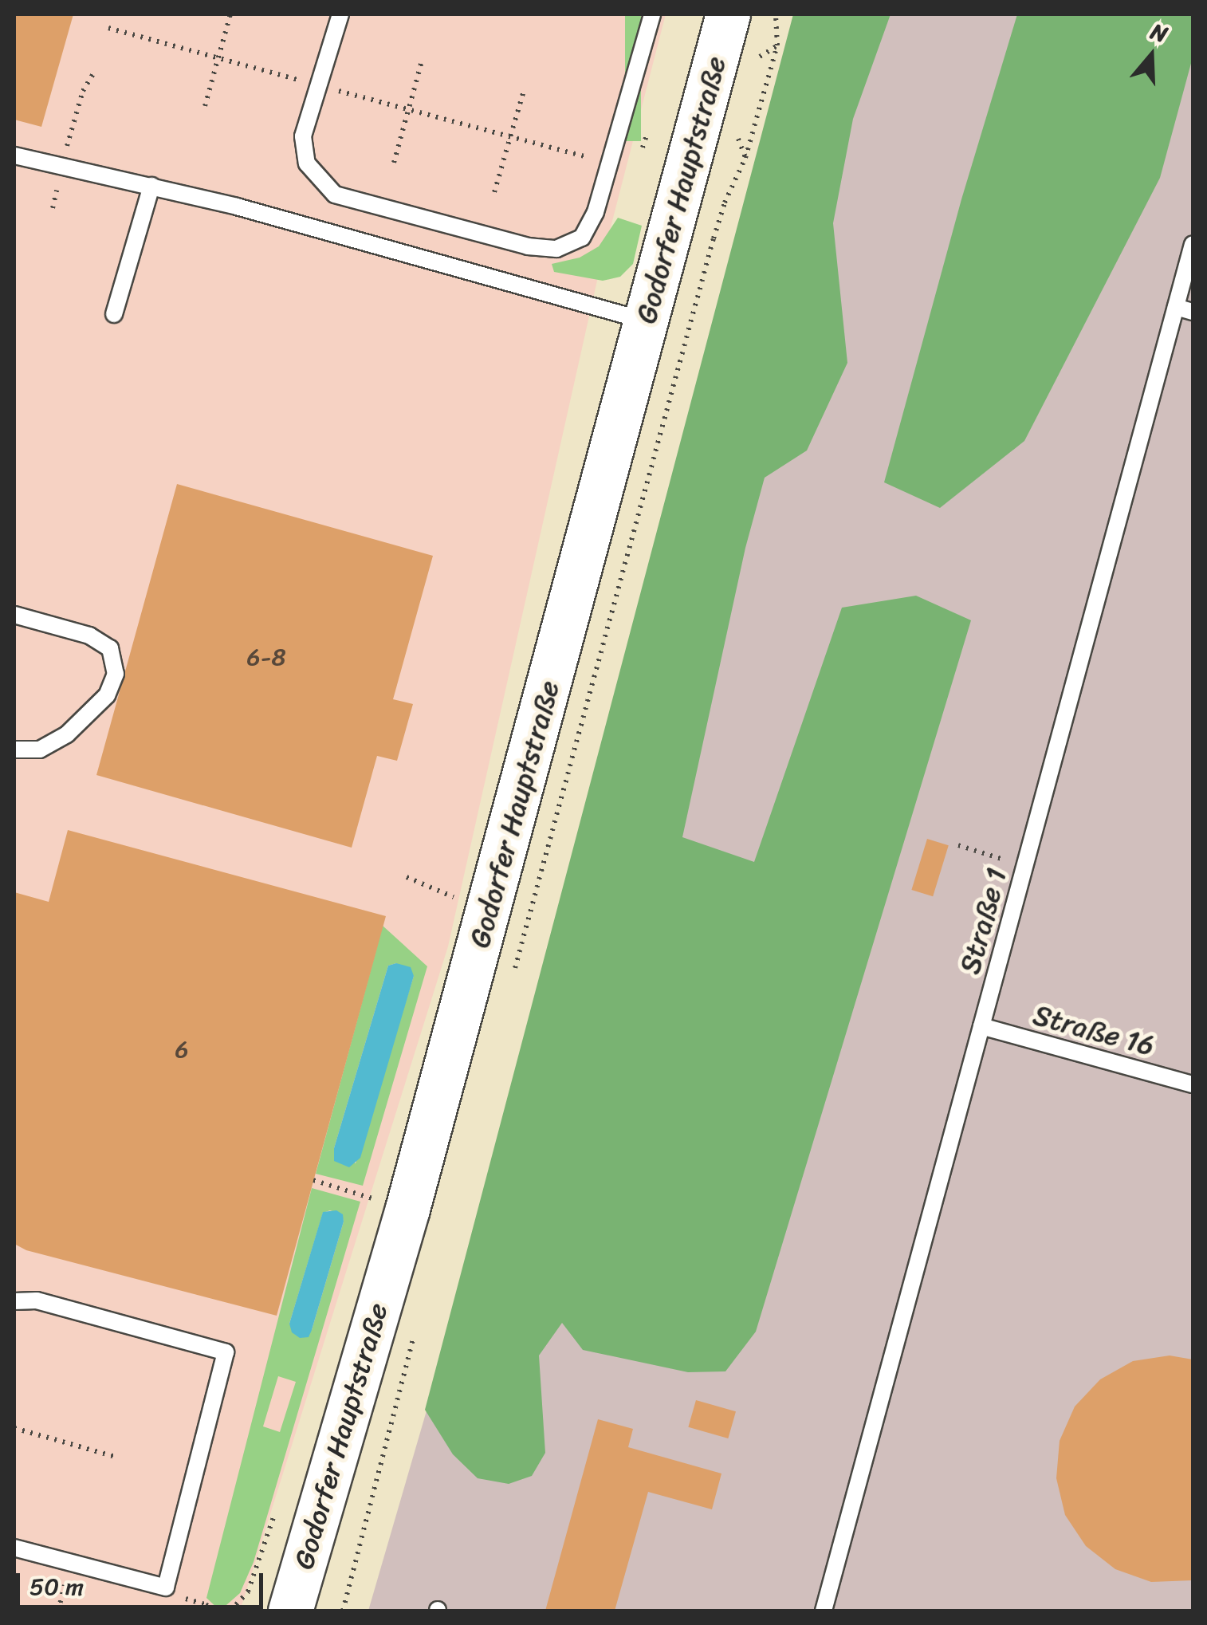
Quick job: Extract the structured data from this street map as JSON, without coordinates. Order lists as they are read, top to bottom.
{
  "streets": {
    "main road": ["Godorfer Hauptstraße"],
    "lane": ["Straße 1", "Straße 16"]
  },
  "crossings": [
    ["Straße 1", "Straße 16"]
  ],
  "house_numbers": ["6-8", "6"],
  "scale_bar": "50 m",
  "north": "top"
}
